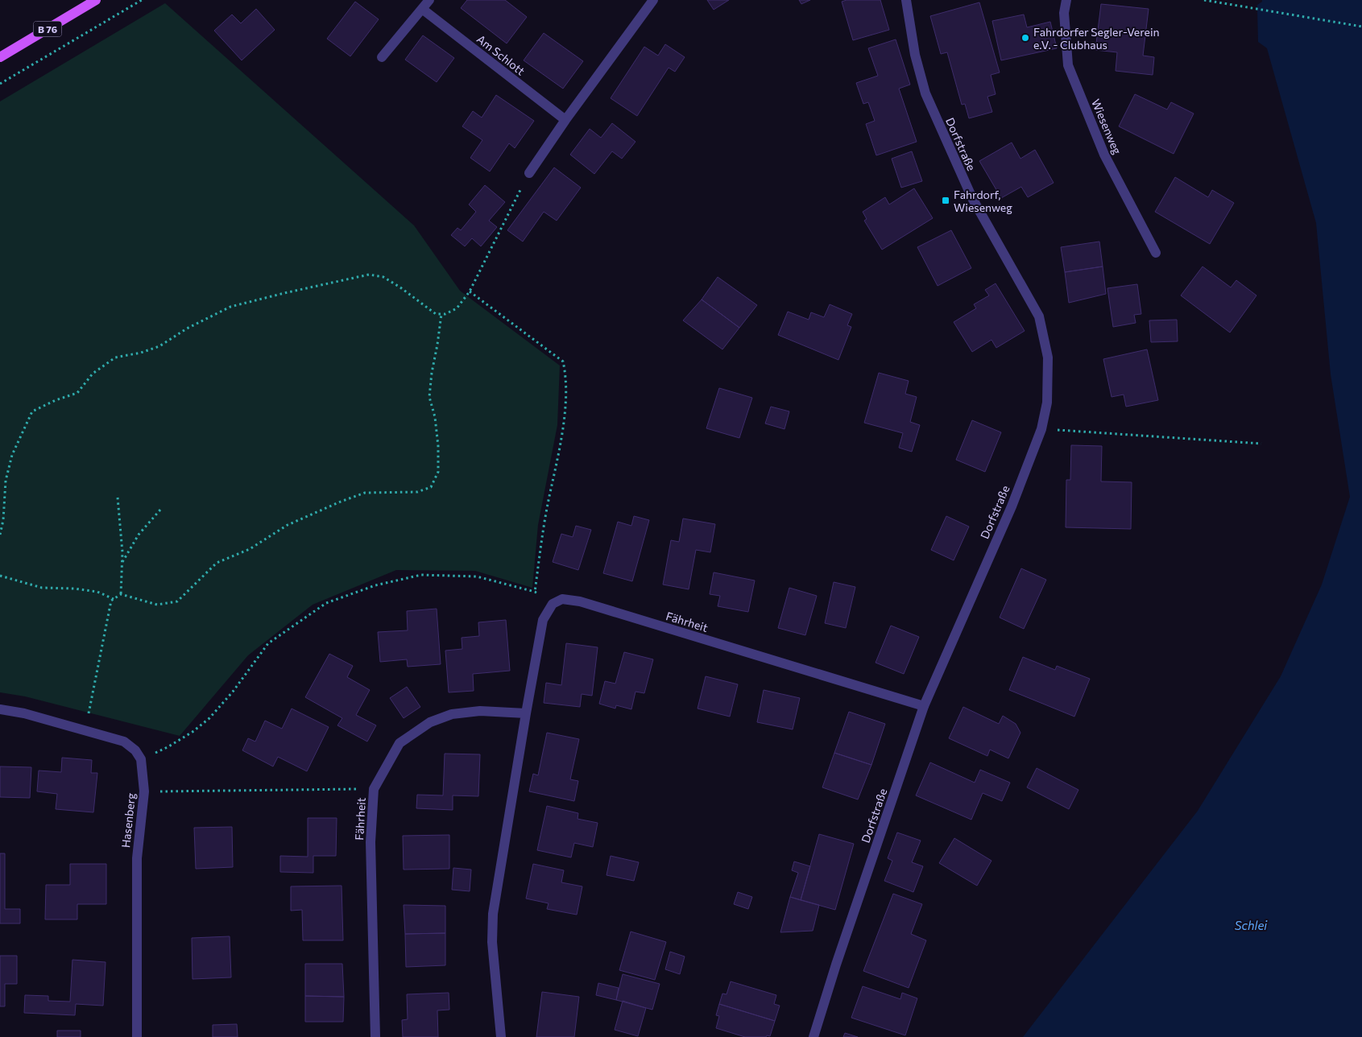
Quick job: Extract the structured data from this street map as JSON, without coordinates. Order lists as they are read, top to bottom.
{
  "streets": {
    "main road": ["B 76"],
    "street": [
      "Am Schlott",
      "Wiesenweg",
      "Dorfstraße",
      "Fährheit",
      "Hasenberg"
    ]
  },
  "crossings": [
    ["Dorfstraße", "Fährheit"]
  ],
  "water": ["Schlei"],
  "places": {
    "other": ["Fahrdorfer Segler-Verein e.V. - Clubhaus"],
    "transit": ["Fahrdorf, Wiesenweg"]
  }
}
